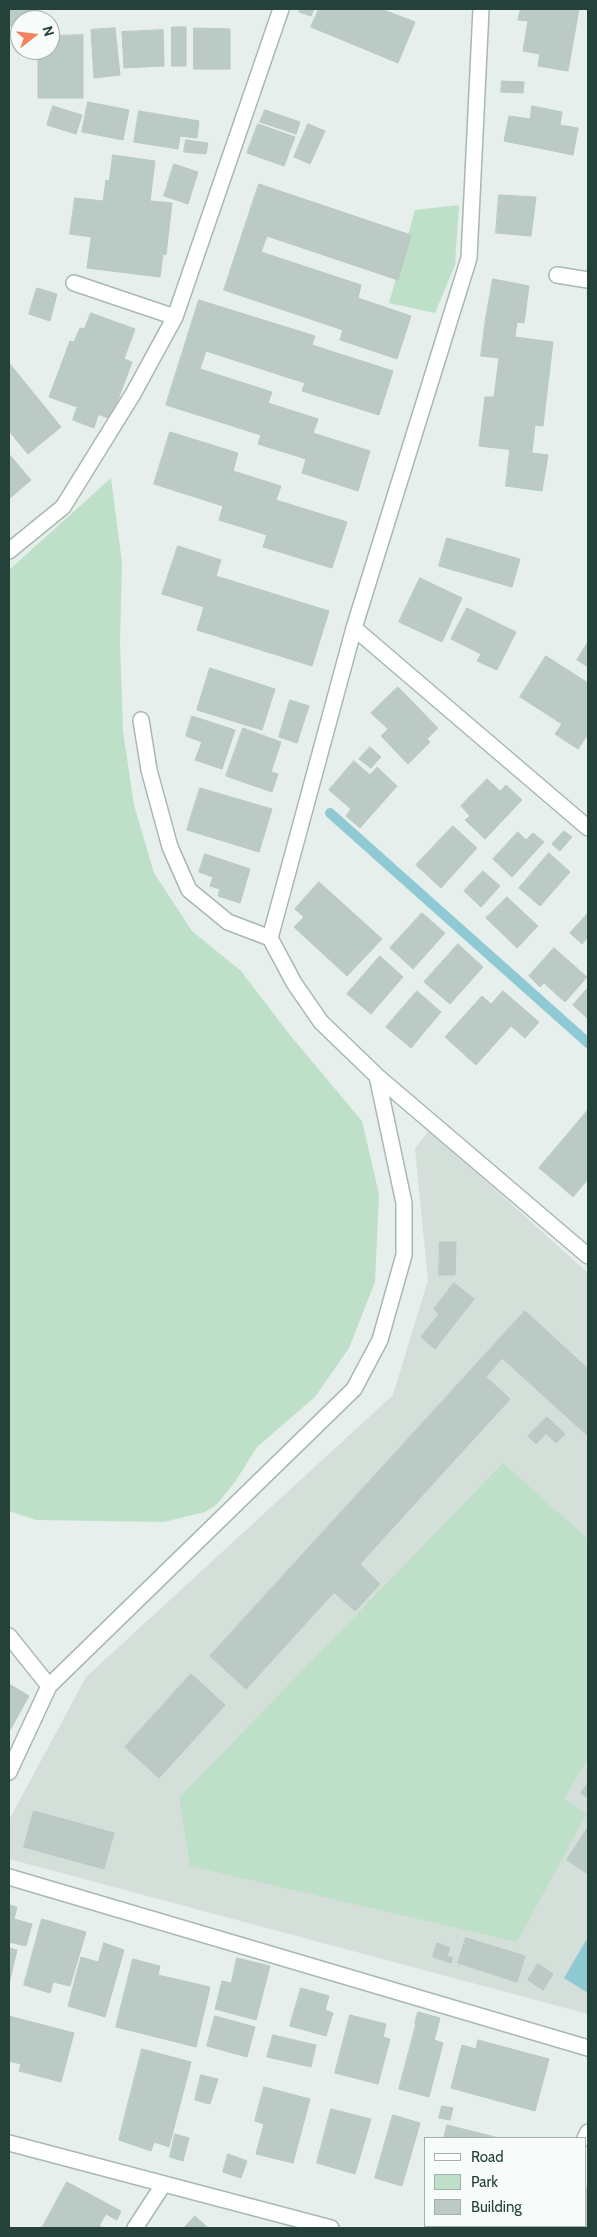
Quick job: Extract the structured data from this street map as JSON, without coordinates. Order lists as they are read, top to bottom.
{
  "legend": ["Road", "Park", "Building"],
  "north": "right"
}
